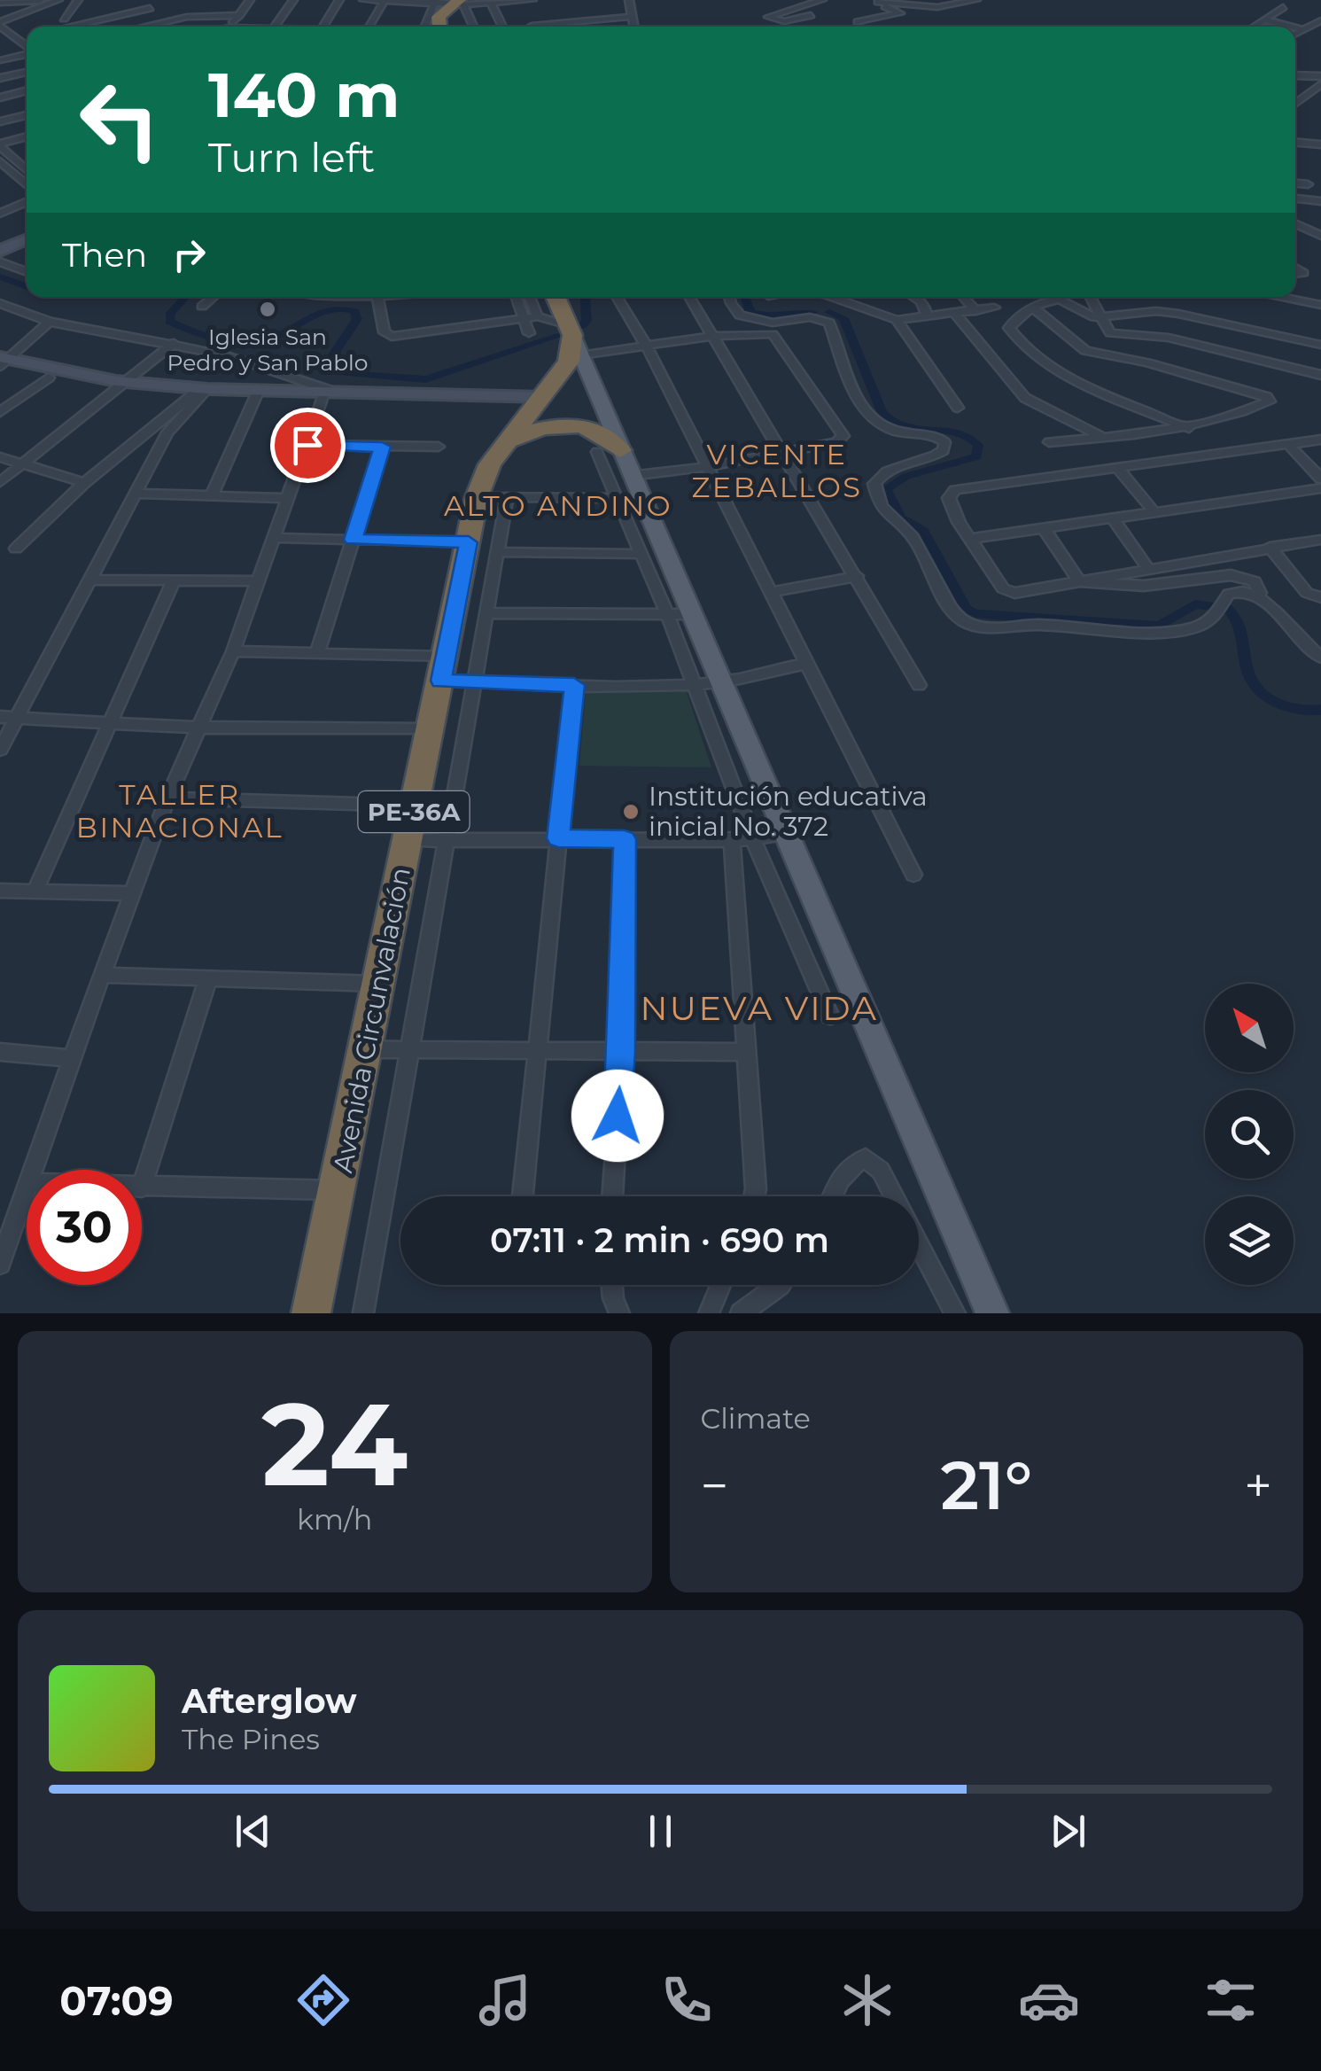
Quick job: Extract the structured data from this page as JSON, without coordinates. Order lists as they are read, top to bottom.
{
  "streets": {
    "highway": ["PE-36A", "Avenida Circunvalación"]
  },
  "districts": [
    "VICENTE ZEBALLOS",
    "ALTO ANDINO",
    "TALLER BINACIONAL",
    "NUEVA VIDA"
  ],
  "places": ["Iglesia San Pedro y San Pablo", "Institución educativa inicial No. 372"],
  "north": "top left",
  "page": {
    "turn": ["140 m", "Turn left"],
    "then": "Then",
    "limit": "30",
    "trip": "07:11 · 2 min · 690 m",
    "tile": [
      ["24", "km/h"],
      "Climate"
    ],
    "heat": ["−", "21°", "+"],
    "song": ["Afterglow", "The Pines"],
    "tabs": "07:09"
  }
}
